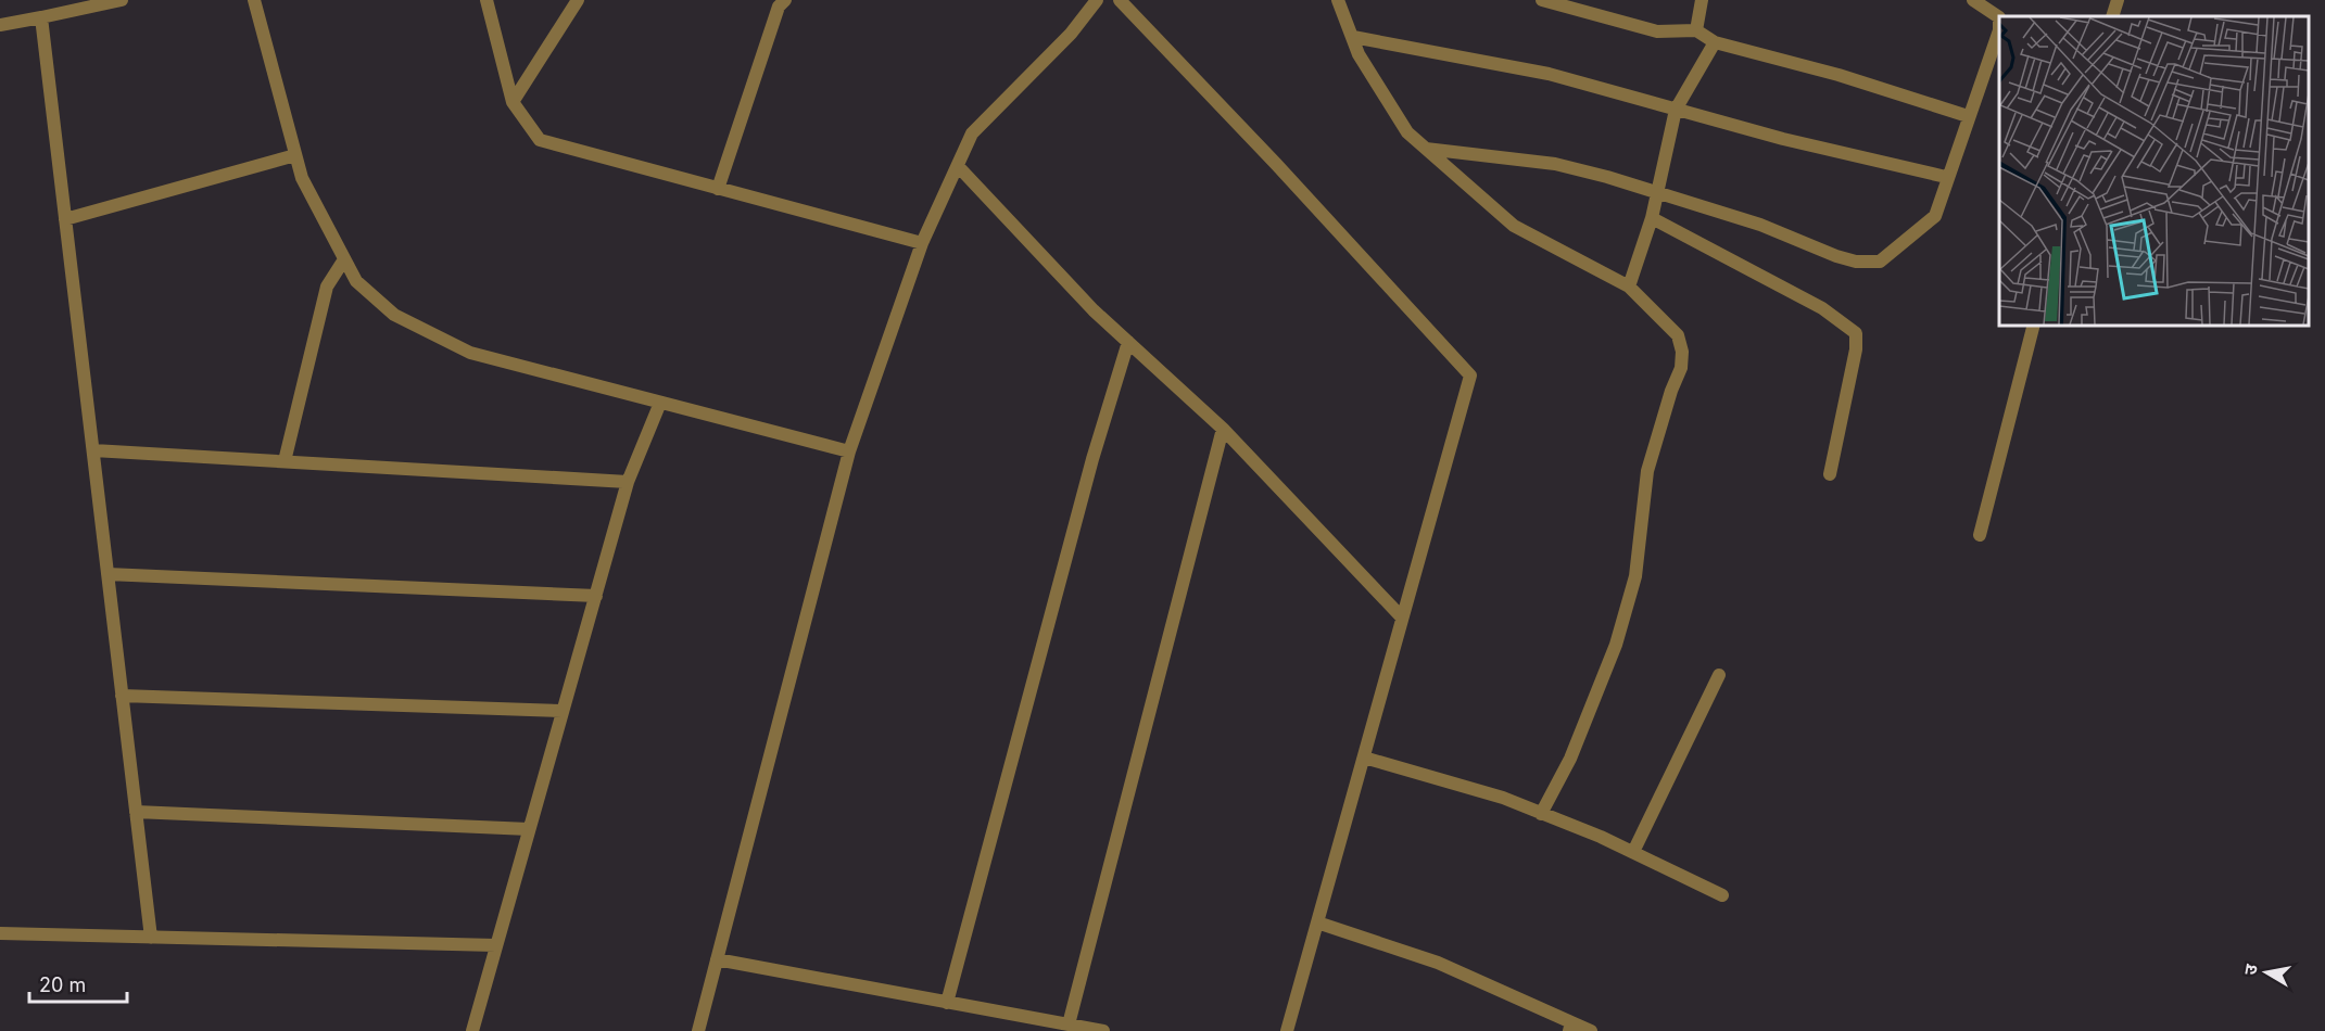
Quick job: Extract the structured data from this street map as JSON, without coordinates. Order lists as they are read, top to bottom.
{
  "scale_bar": "20 m",
  "north": "left"
}
